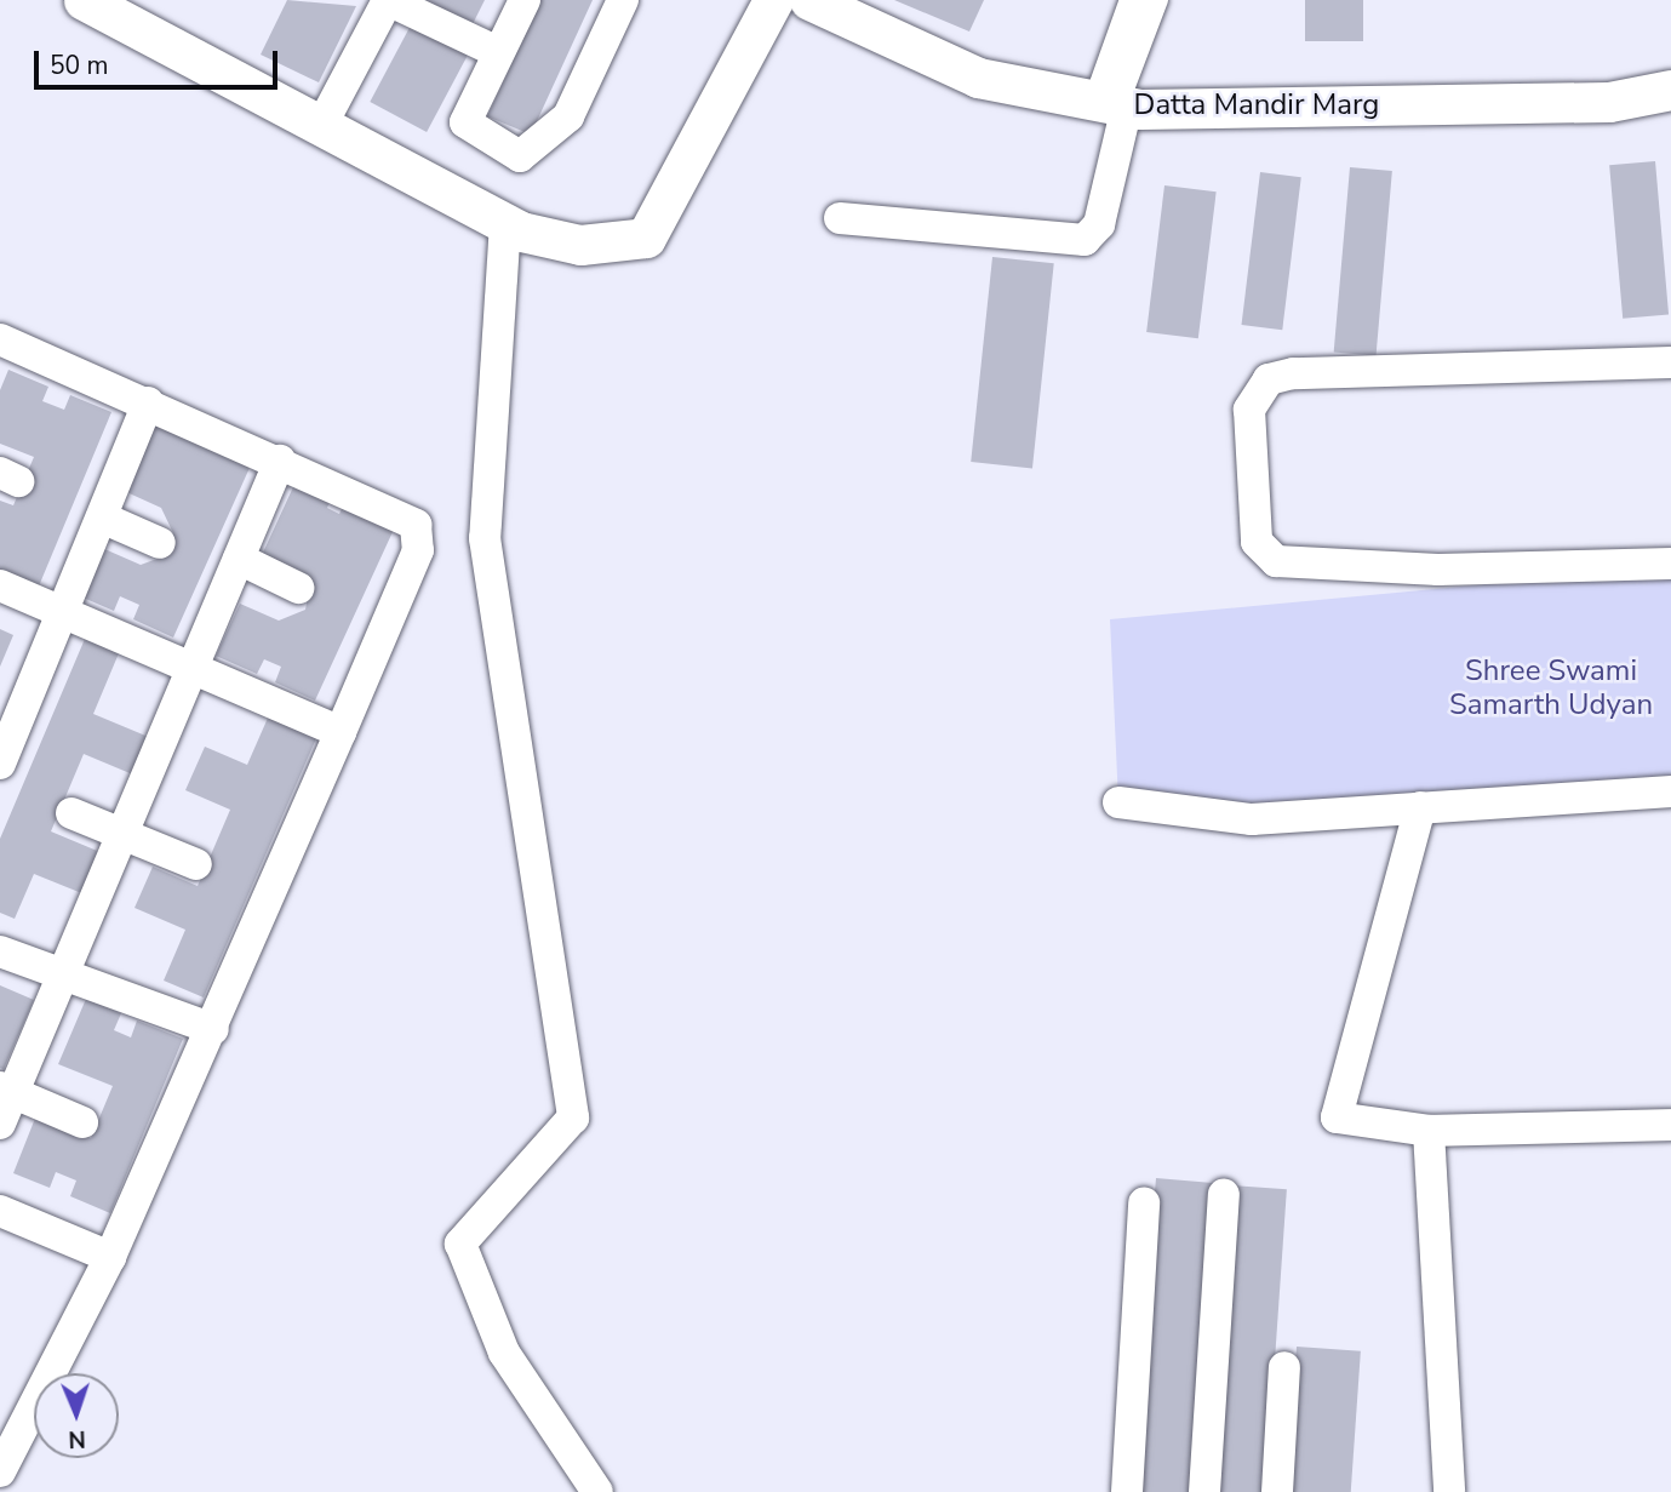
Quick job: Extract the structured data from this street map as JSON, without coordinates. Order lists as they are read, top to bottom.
{
  "streets": {
    "street": ["Datta Mandir Marg"]
  },
  "parks": ["Shree Swami Samarth Udyan"],
  "scale_bar": "50 m",
  "north": "bottom"
}
